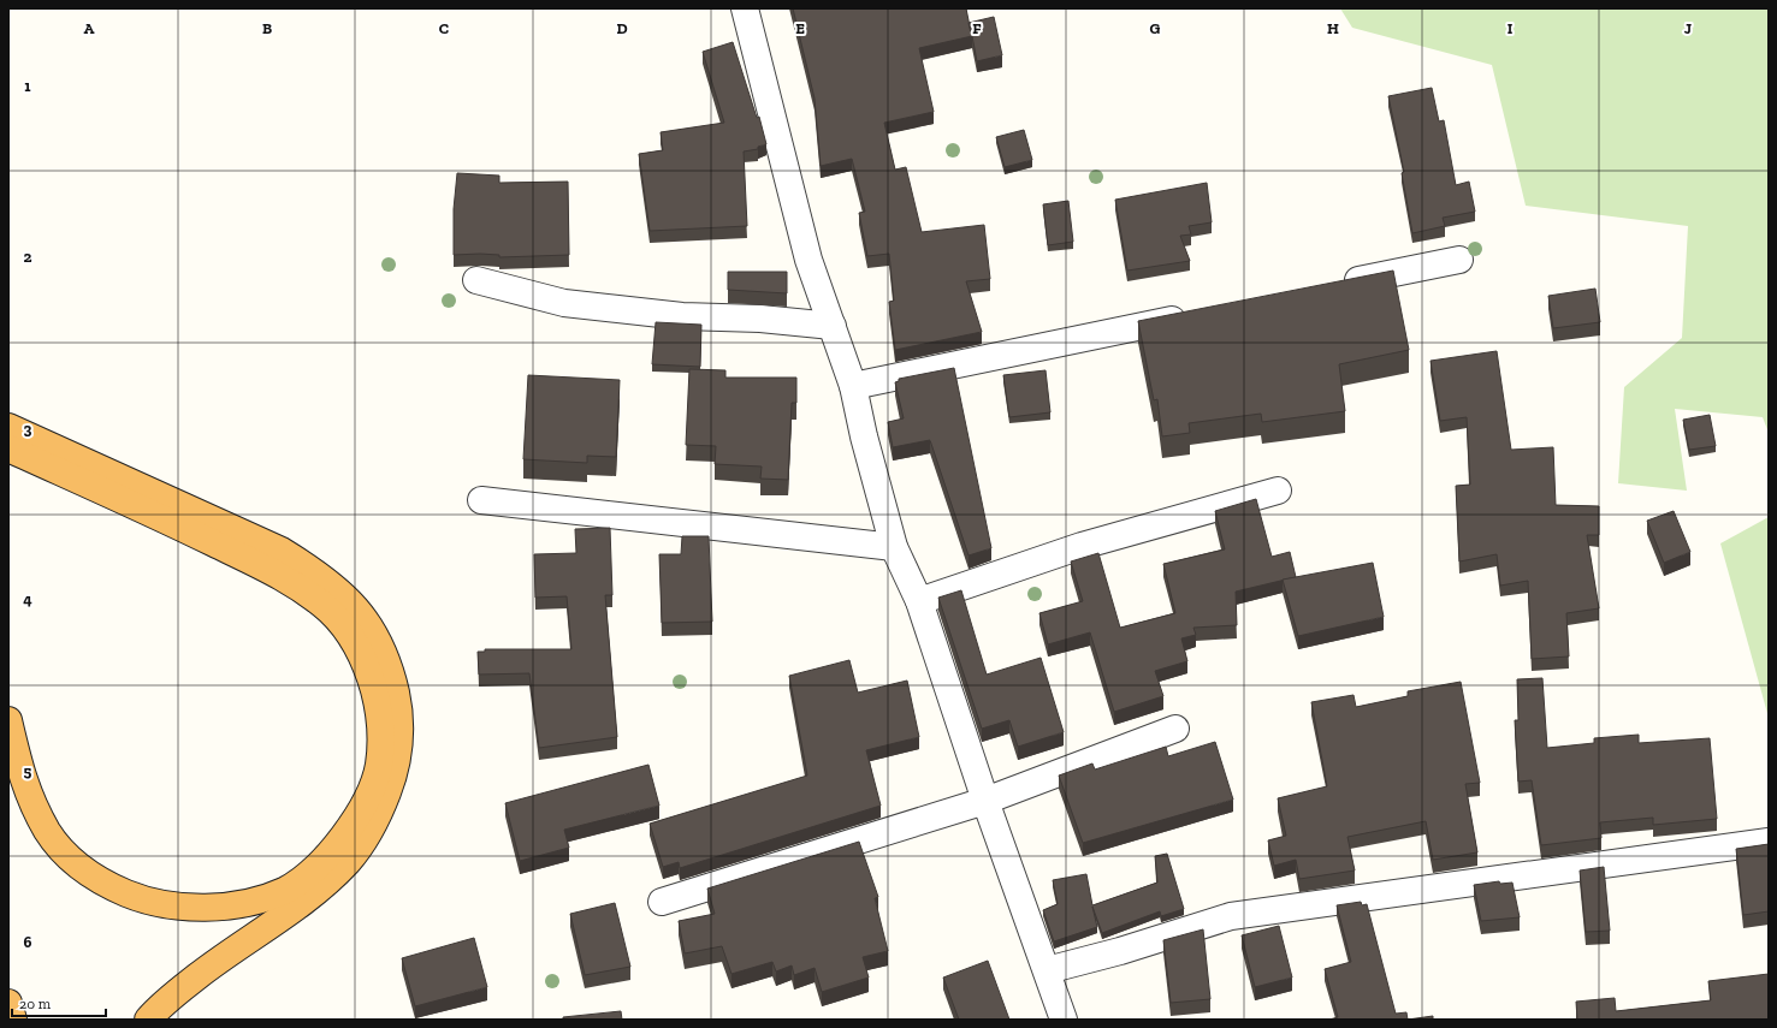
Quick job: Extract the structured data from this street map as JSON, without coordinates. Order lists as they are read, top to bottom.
{
  "scale_bar": "20 m",
  "grid": {
    "columns": [
      "A",
      "B",
      "C",
      "D",
      "E",
      "F",
      "G",
      "H",
      "I",
      "J"
    ],
    "rows": [
      "1",
      "2",
      "3",
      "4",
      "5",
      "6"
    ]
  }
}
